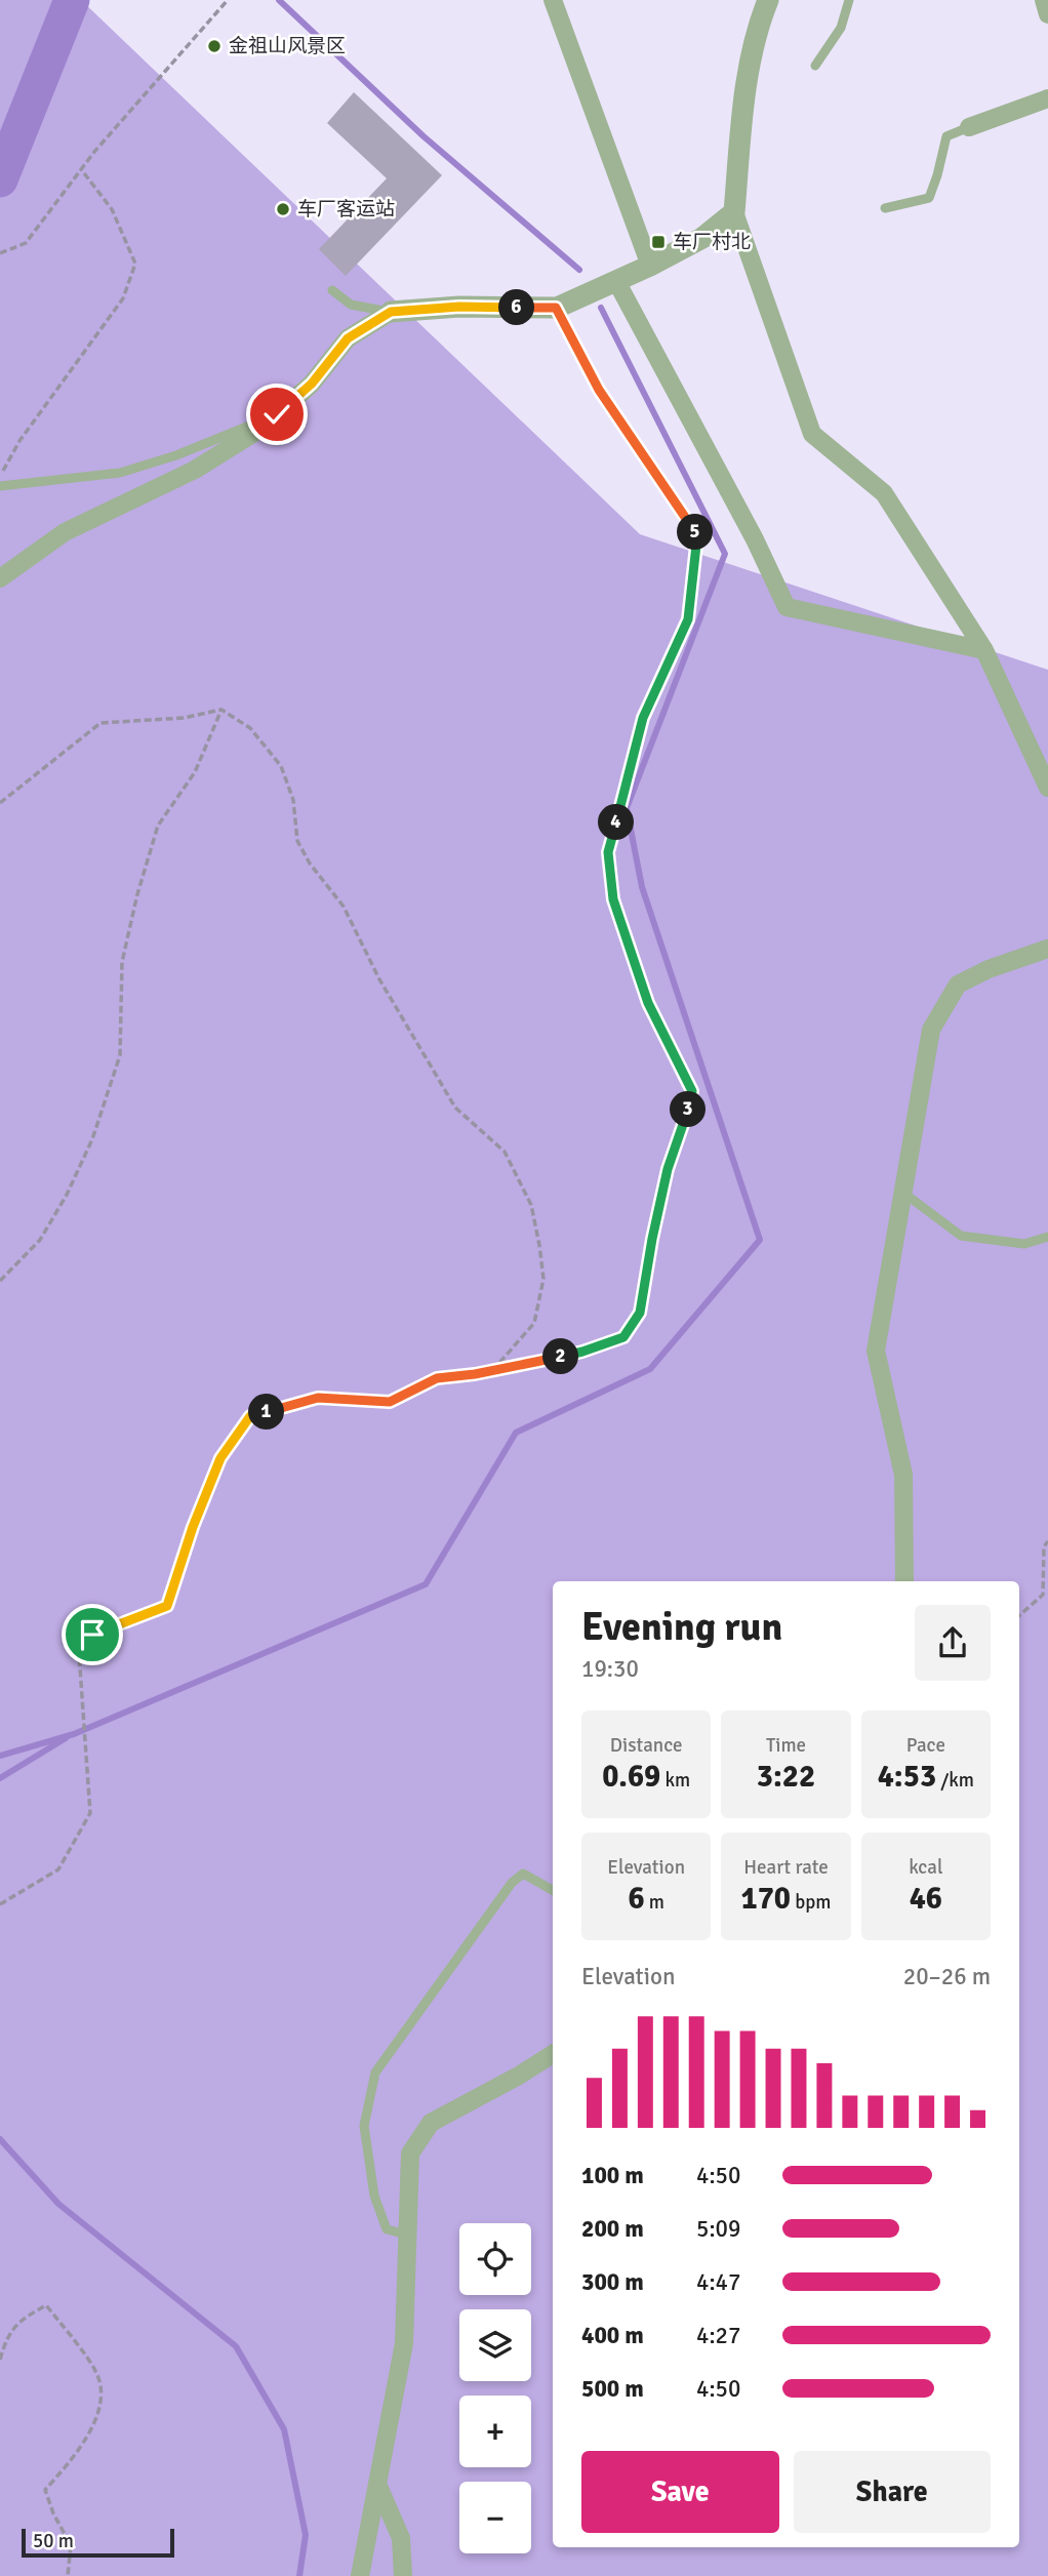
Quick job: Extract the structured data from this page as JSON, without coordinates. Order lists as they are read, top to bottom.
{
  "places": {
    "other": ["金祖山风景区", "车厂客运站"],
    "transit": ["车厂村北"]
  },
  "scale_bar": "50 m",
  "page": {
    "pins": [
      "6",
      "5",
      "4",
      "3",
      "2",
      "1"
    ],
    "heading": ["Evening run", "19:30"],
    "stats": [
      ["Distance", "0.69 km"],
      ["Time", "3:22"],
      ["Pace", "4:53 /km"],
      ["Elevation", "6 m"],
      ["Heart rate", "170 bpm"],
      ["kcal", "46"]
    ],
    "chart": ["Elevation", "20–26 m"],
    "list": [
      {
        "name": "100 m",
        "note": "4:50"
      },
      {
        "name": "200 m",
        "note": "5:09"
      },
      {
        "name": "300 m",
        "note": "4:47"
      },
      {
        "name": "400 m",
        "note": "4:27"
      },
      {
        "name": "500 m",
        "note": "4:50"
      }
    ],
    "map_buttons": ["+", "−"],
    "buttons": ["Save", "Share"],
    "scale": "50 m"
  }
}
